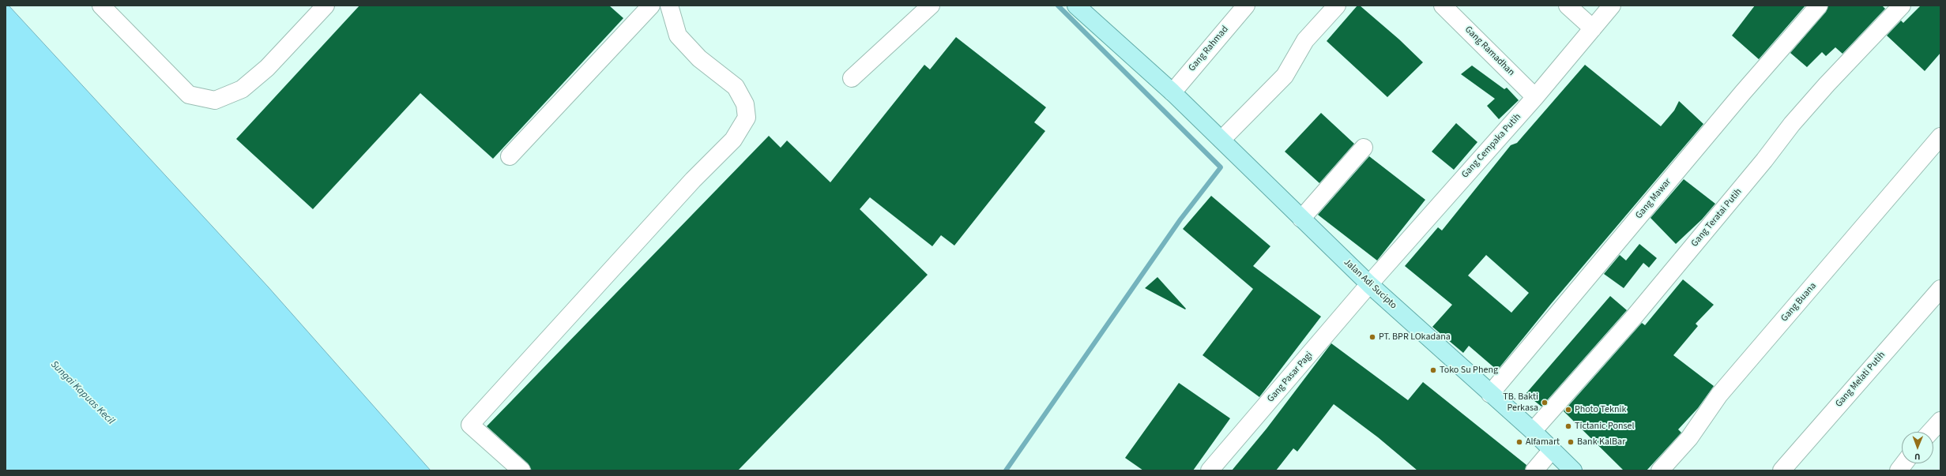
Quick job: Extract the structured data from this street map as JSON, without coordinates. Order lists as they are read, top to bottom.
{
  "streets": {
    "main road": ["Jalan Adi Sucipto"],
    "street": [
      "Gang Rahmad",
      "Gang Ramadhan",
      "Gang Cempaka Putih",
      "Gang Mawar",
      "Gang Teratai Putih",
      "Gang Buana",
      "Gang Pasar Pagi",
      "Gang Melati Putih"
    ]
  },
  "crossings": [
    ["Gang Rahmad", "Jalan Adi Sucipto"],
    ["Gang Ramadhan", "Gang Cempaka Putih"],
    ["Gang Cempaka Putih", "Jalan Adi Sucipto"],
    ["Gang Cempaka Putih", "Gang Pasar Pagi"],
    ["Gang Mawar", "Jalan Adi Sucipto"],
    ["Gang Teratai Putih", "Jalan Adi Sucipto"],
    ["Jalan Adi Sucipto", "Gang Pasar Pagi"]
  ],
  "water": ["Sungai Kapuas Kecil"],
  "places": [
    "PT. BPR LOkadana",
    "Toko Su Pheng",
    "TB. Bakti Perkasa",
    "Photo Teknik",
    "Tictanic Ponsel",
    "Alfamart",
    "Bank KalBar"
  ],
  "north": "bottom"
}
